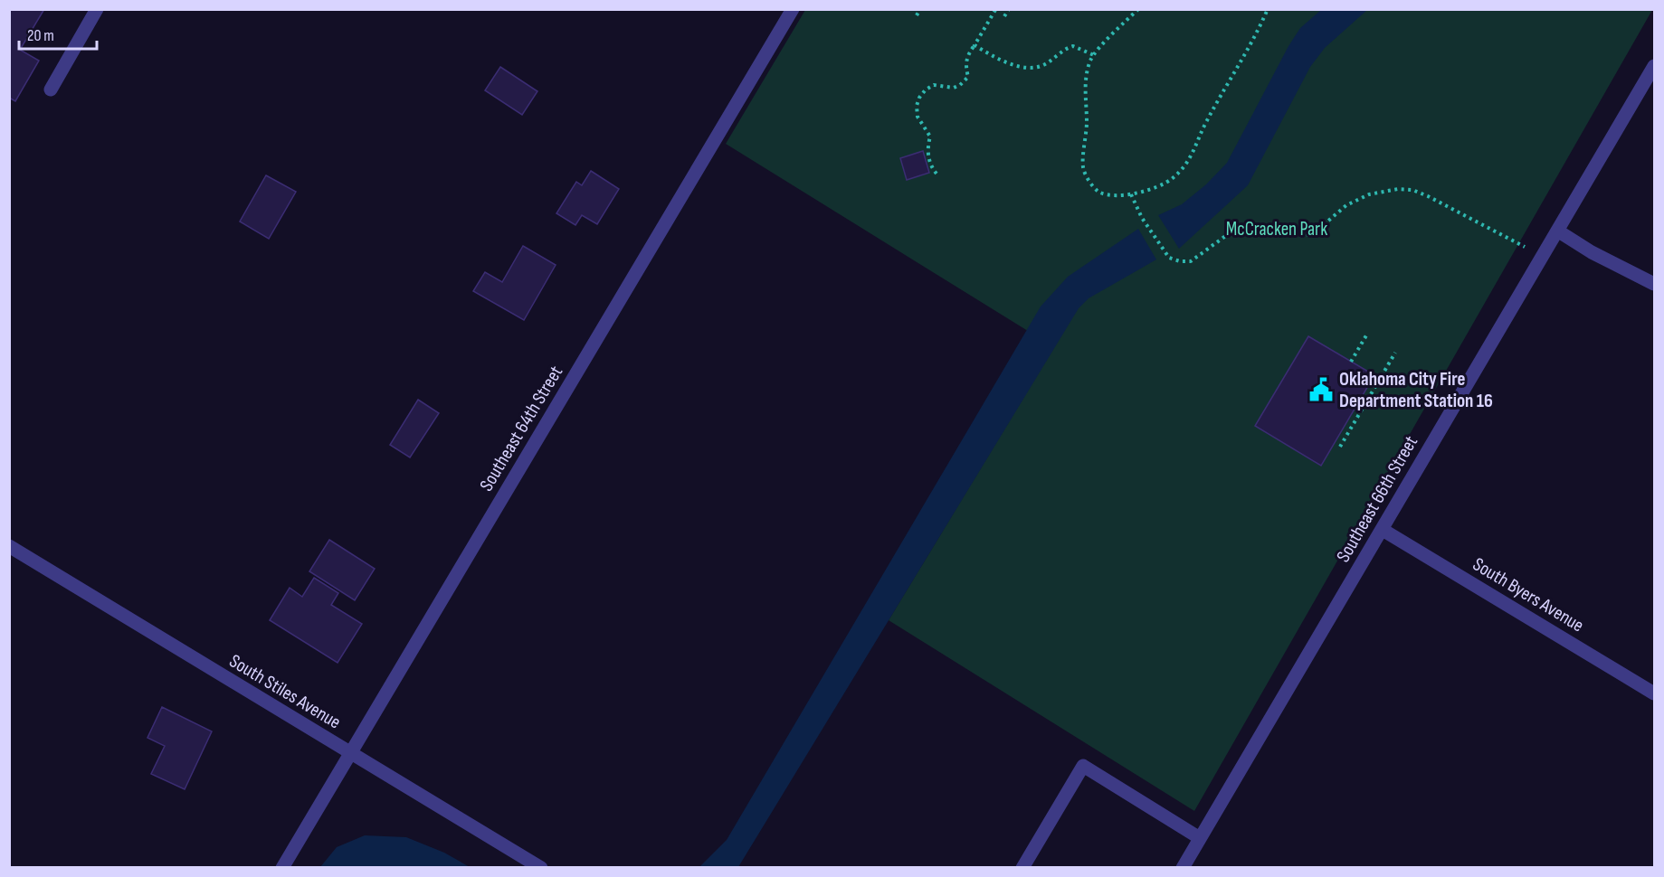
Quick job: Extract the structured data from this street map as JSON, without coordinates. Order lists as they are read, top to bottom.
{
  "streets": {
    "street": [
      "Southeast 64th Street",
      "Southeast 66th Street",
      "South Byers Avenue",
      "South Stiles Avenue"
    ]
  },
  "crossings": [
    ["Southeast 64th Street", "South Stiles Avenue"],
    ["Southeast 66th Street", "South Byers Avenue"]
  ],
  "parks": ["McCracken Park"],
  "places": {
    "public building": ["Oklahoma City Fire Department Station 16"]
  },
  "scale_bar": "20 m"
}
